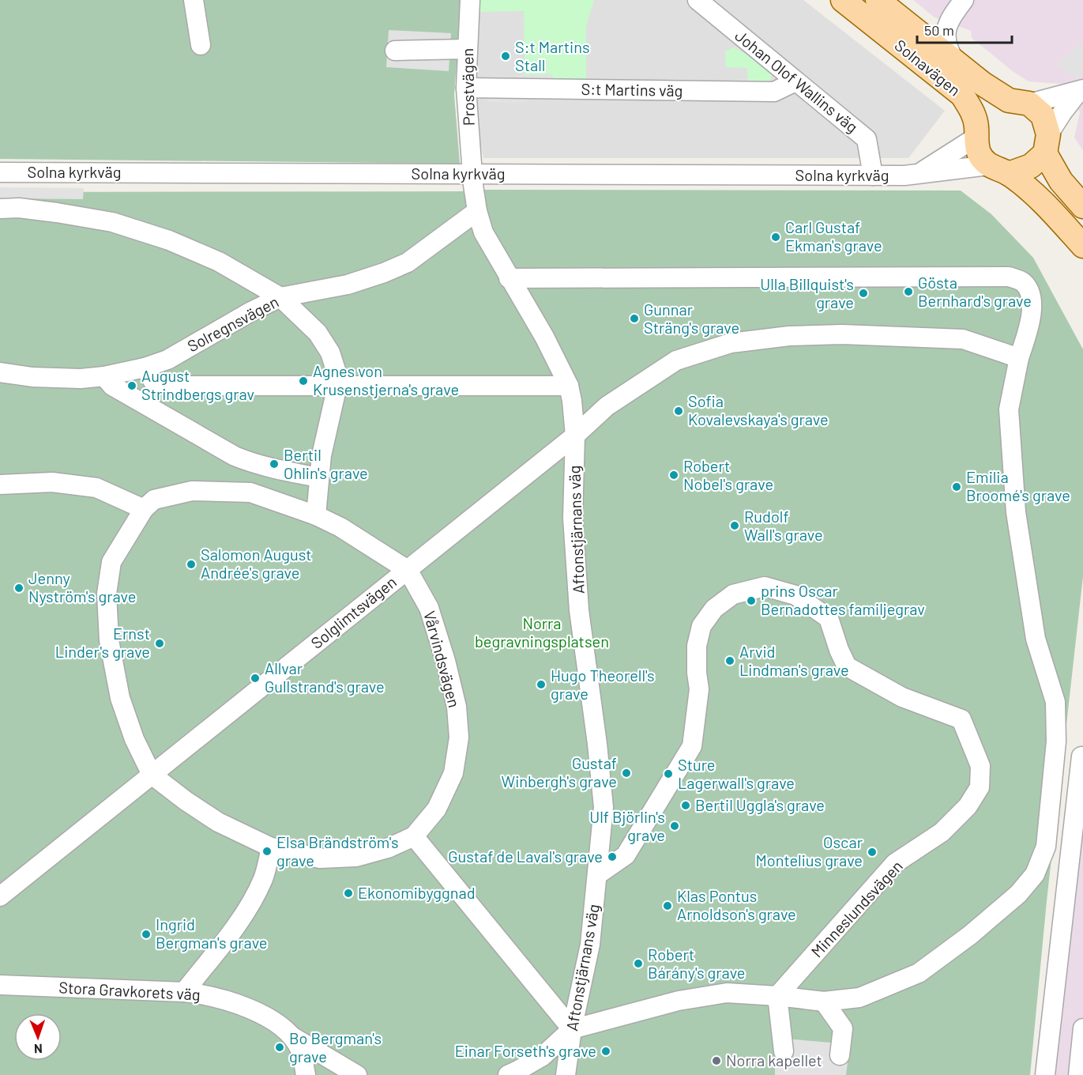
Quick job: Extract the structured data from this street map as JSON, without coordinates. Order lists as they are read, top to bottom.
{
  "streets": {
    "main road": ["Solnavägen"],
    "street": [
      "Johan Olof Wallins väg",
      "Prostvägen",
      "S:t Martins väg",
      "Solna kyrkväg",
      "Solregnsvägen",
      "Aftonstjärnans väg",
      "Solglimtsvägen",
      "Vårvindsvägen",
      "Minneslundsvägen",
      "Stora Gravkorets väg"
    ]
  },
  "crossings": [
    ["Solnavägen", "Solna kyrkväg"],
    ["Johan Olof Wallins väg", "S:t Martins väg"],
    ["Johan Olof Wallins väg", "Solna kyrkväg"],
    ["Prostvägen", "S:t Martins väg"],
    ["Prostvägen", "Solna kyrkväg"],
    ["Prostvägen", "Aftonstjärnans väg"],
    ["Solna kyrkväg", "Aftonstjärnans väg"],
    ["Solregnsvägen", "Aftonstjärnans väg"],
    ["Aftonstjärnans väg", "Solglimtsvägen"],
    ["Aftonstjärnans väg", "Minneslundsvägen"],
    ["Solglimtsvägen", "Vårvindsvägen"]
  ],
  "parks": ["Norra begravningsplatsen"],
  "places": [
    "S:t Martins Stall",
    "Carl Gustaf Ekman's grave",
    "Gösta Bernhard's grave",
    "Ulla Billquist's grave",
    "Gunnar Sträng's grave",
    "Agnes von Krusenstjerna's grave",
    "August Strindbergs grav",
    "Sofia Kovalevskaya's grave",
    "Bertil Ohlin's grave",
    "Robert Nobel's grave",
    "Emilia Broomé's grave",
    "Rudolf Wall's grave",
    "Salomon August Andrée's grave",
    "Jenny Nyström's grave",
    "prins Oscar Bernadottes familjegrav",
    "Ernst Linder's grave",
    "Arvid Lindman's grave",
    "Allvar Gullstrand's grave",
    "Hugo Theorell's grave",
    "Gustaf Winbergh's grave",
    "Sture Lagerwall's grave",
    "Bertil Uggla's grave",
    "Ulf Björlin's grave",
    "Elsa Brändström's grave",
    "Oscar Montelius grave",
    "Gustaf de Laval's grave",
    "Ekonomibyggnad",
    "Klas Pontus Arnoldson's grave",
    "Ingrid Bergman's grave",
    "Robert Bárány's grave",
    "Bo Bergman's grave",
    "Einar Forseth's grave",
    "Norra kapellet"
  ],
  "scale_bar": "50 m",
  "north": "bottom"
}
